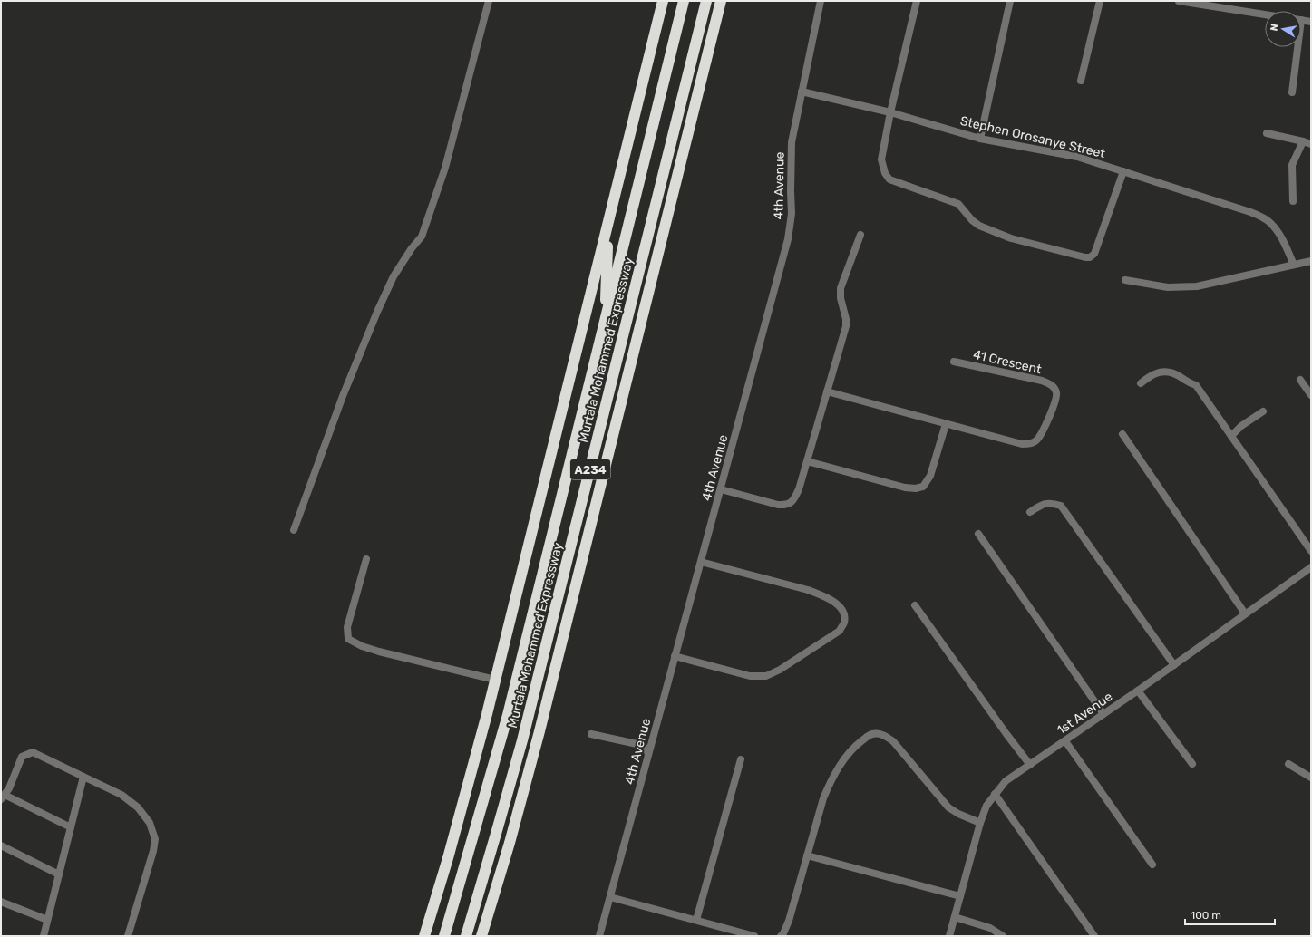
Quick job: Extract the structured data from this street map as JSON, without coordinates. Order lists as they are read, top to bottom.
{
  "streets": {
    "highway": ["Murtala Mohammed Expressway", "A234"],
    "street": [
      "Stephen Orosanye Street",
      "4th Avenue",
      "41 Crescent",
      "1st Avenue"
    ]
  },
  "crossings": [
    ["Stephen Orosanye Street", "4th Avenue"]
  ],
  "scale_bar": "100 m",
  "north": "left"
}
